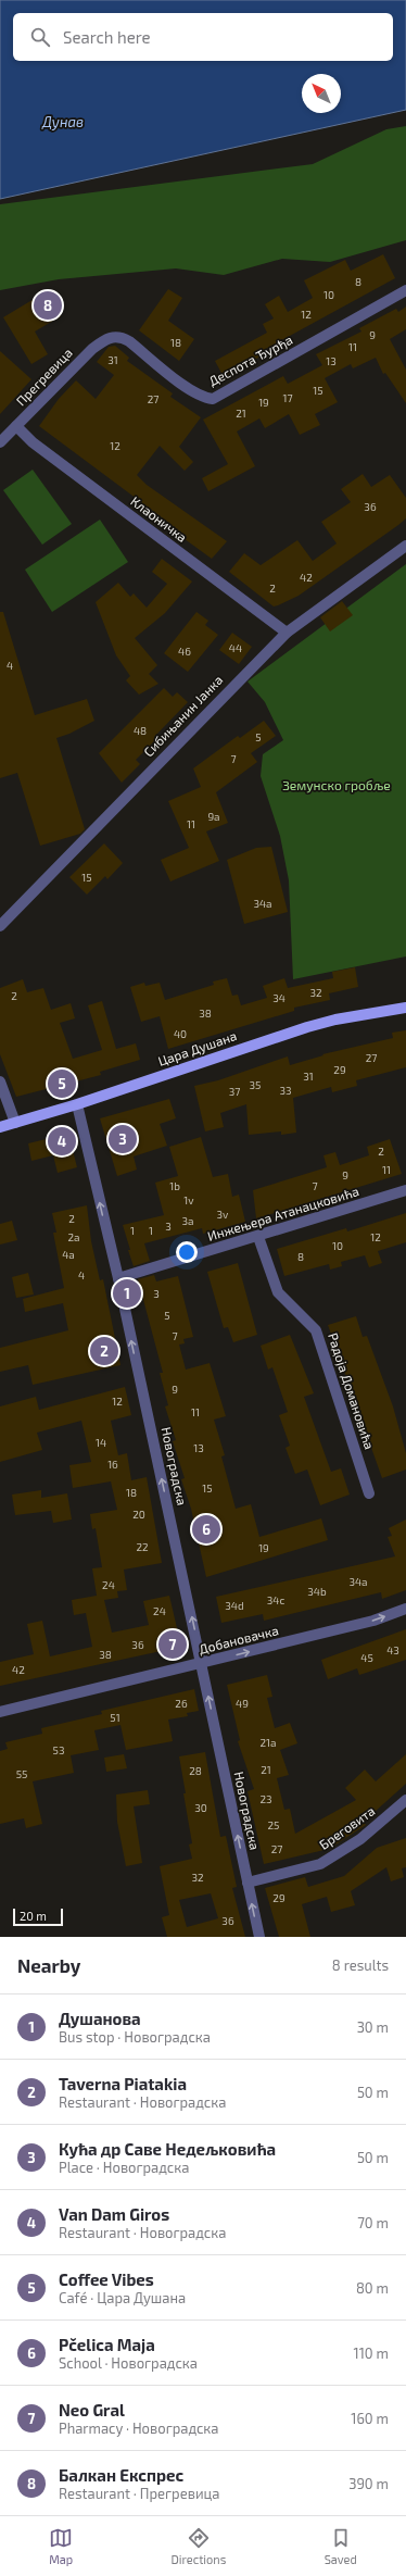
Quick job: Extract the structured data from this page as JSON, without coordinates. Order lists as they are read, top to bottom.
{
  "streets": {
    "main road": ["Цара Душана"],
    "street": [
      "Деспота Ђурђа",
      "Прегревица",
      "Клаоничка",
      "Сибињанин Јанка",
      "Инжењера Атанацковића",
      "Радоја Домановића",
      "Новоградска",
      "Добановачка",
      "Бреговита"
    ]
  },
  "crossings": [
    ["Деспота Ђурђа", "Прегревица"],
    ["Прегревица", "Клаоничка"],
    ["Клаоничка", "Сибињанин Јанка"],
    ["Цара Душана", "Новоградска"],
    ["Инжењера Атанацковића", "Радоја Домановића"],
    ["Инжењера Атанацковића", "Новоградска"],
    ["Новоградска", "Добановачка"],
    ["Новоградска", "Бреговита"]
  ],
  "one_way": ["Новоградска", "Добановачка"],
  "water": ["Дунав"],
  "parks": ["Земунско гробље"],
  "house_numbers": [
    "8",
    "10",
    "12",
    "9",
    "18",
    "11",
    "31",
    "13",
    "15",
    "17",
    "27",
    "19",
    "21",
    "12",
    "36",
    "42",
    "2",
    "44",
    "46",
    "4",
    "48",
    "5",
    "7",
    "9a",
    "11",
    "15",
    "34a",
    "32",
    "2",
    "34",
    "38",
    "40",
    "27",
    "29",
    "31",
    "35",
    "33",
    "37",
    "2",
    "11",
    "9",
    "1b",
    "7",
    "1v",
    "3v",
    "2",
    "3a",
    "3",
    "1",
    "1",
    "2a",
    "12",
    "10",
    "4a",
    "8",
    "4",
    "3",
    "5",
    "7",
    "9",
    "12",
    "11",
    "14",
    "13",
    "16",
    "15",
    "18",
    "20",
    "22",
    "19",
    "34a",
    "24",
    "34b",
    "34c",
    "34d",
    "24",
    "36",
    "43",
    "38",
    "45",
    "42",
    "26",
    "49",
    "51",
    "21a",
    "53",
    "21",
    "28",
    "55",
    "23",
    "30",
    "25",
    "27",
    "32",
    "29",
    "36"
  ],
  "scale_bar": "20 m",
  "north": "top left",
  "page": {
    "search": "Search here",
    "pins": [
      "8",
      "5",
      "3",
      "4",
      "1",
      "2",
      "6",
      "7"
    ],
    "scale": "20 m",
    "heading": ["Nearby", "8 results"],
    "list": [
      {
        "mark": "1",
        "name": "Душанова",
        "note": "Bus stop · Новоградска",
        "value": "30 m"
      },
      {
        "mark": "2",
        "name": "Taverna Piatakia",
        "note": "Restaurant · Новоградска",
        "value": "50 m"
      },
      {
        "mark": "3",
        "name": "Кућа др Саве Недељковића",
        "note": "Place · Новоградска",
        "value": "50 m"
      },
      {
        "mark": "4",
        "name": "Van Dam Giros",
        "note": "Restaurant · Новоградска",
        "value": "70 m"
      },
      {
        "mark": "5",
        "name": "Coffee Vibes",
        "note": "Café · Цара Душана",
        "value": "80 m"
      },
      {
        "mark": "6",
        "name": "Pčelica Maja",
        "note": "School · Новоградска",
        "value": "110 m"
      },
      {
        "mark": "7",
        "name": "Neo Gral",
        "note": "Pharmacy · Новоградска",
        "value": "160 m"
      },
      {
        "mark": "8",
        "name": "Балкан Експрес",
        "note": "Restaurant · Прегревица",
        "value": "390 m"
      }
    ],
    "nav": ["Map", "Directions", "Saved"]
  }
}
